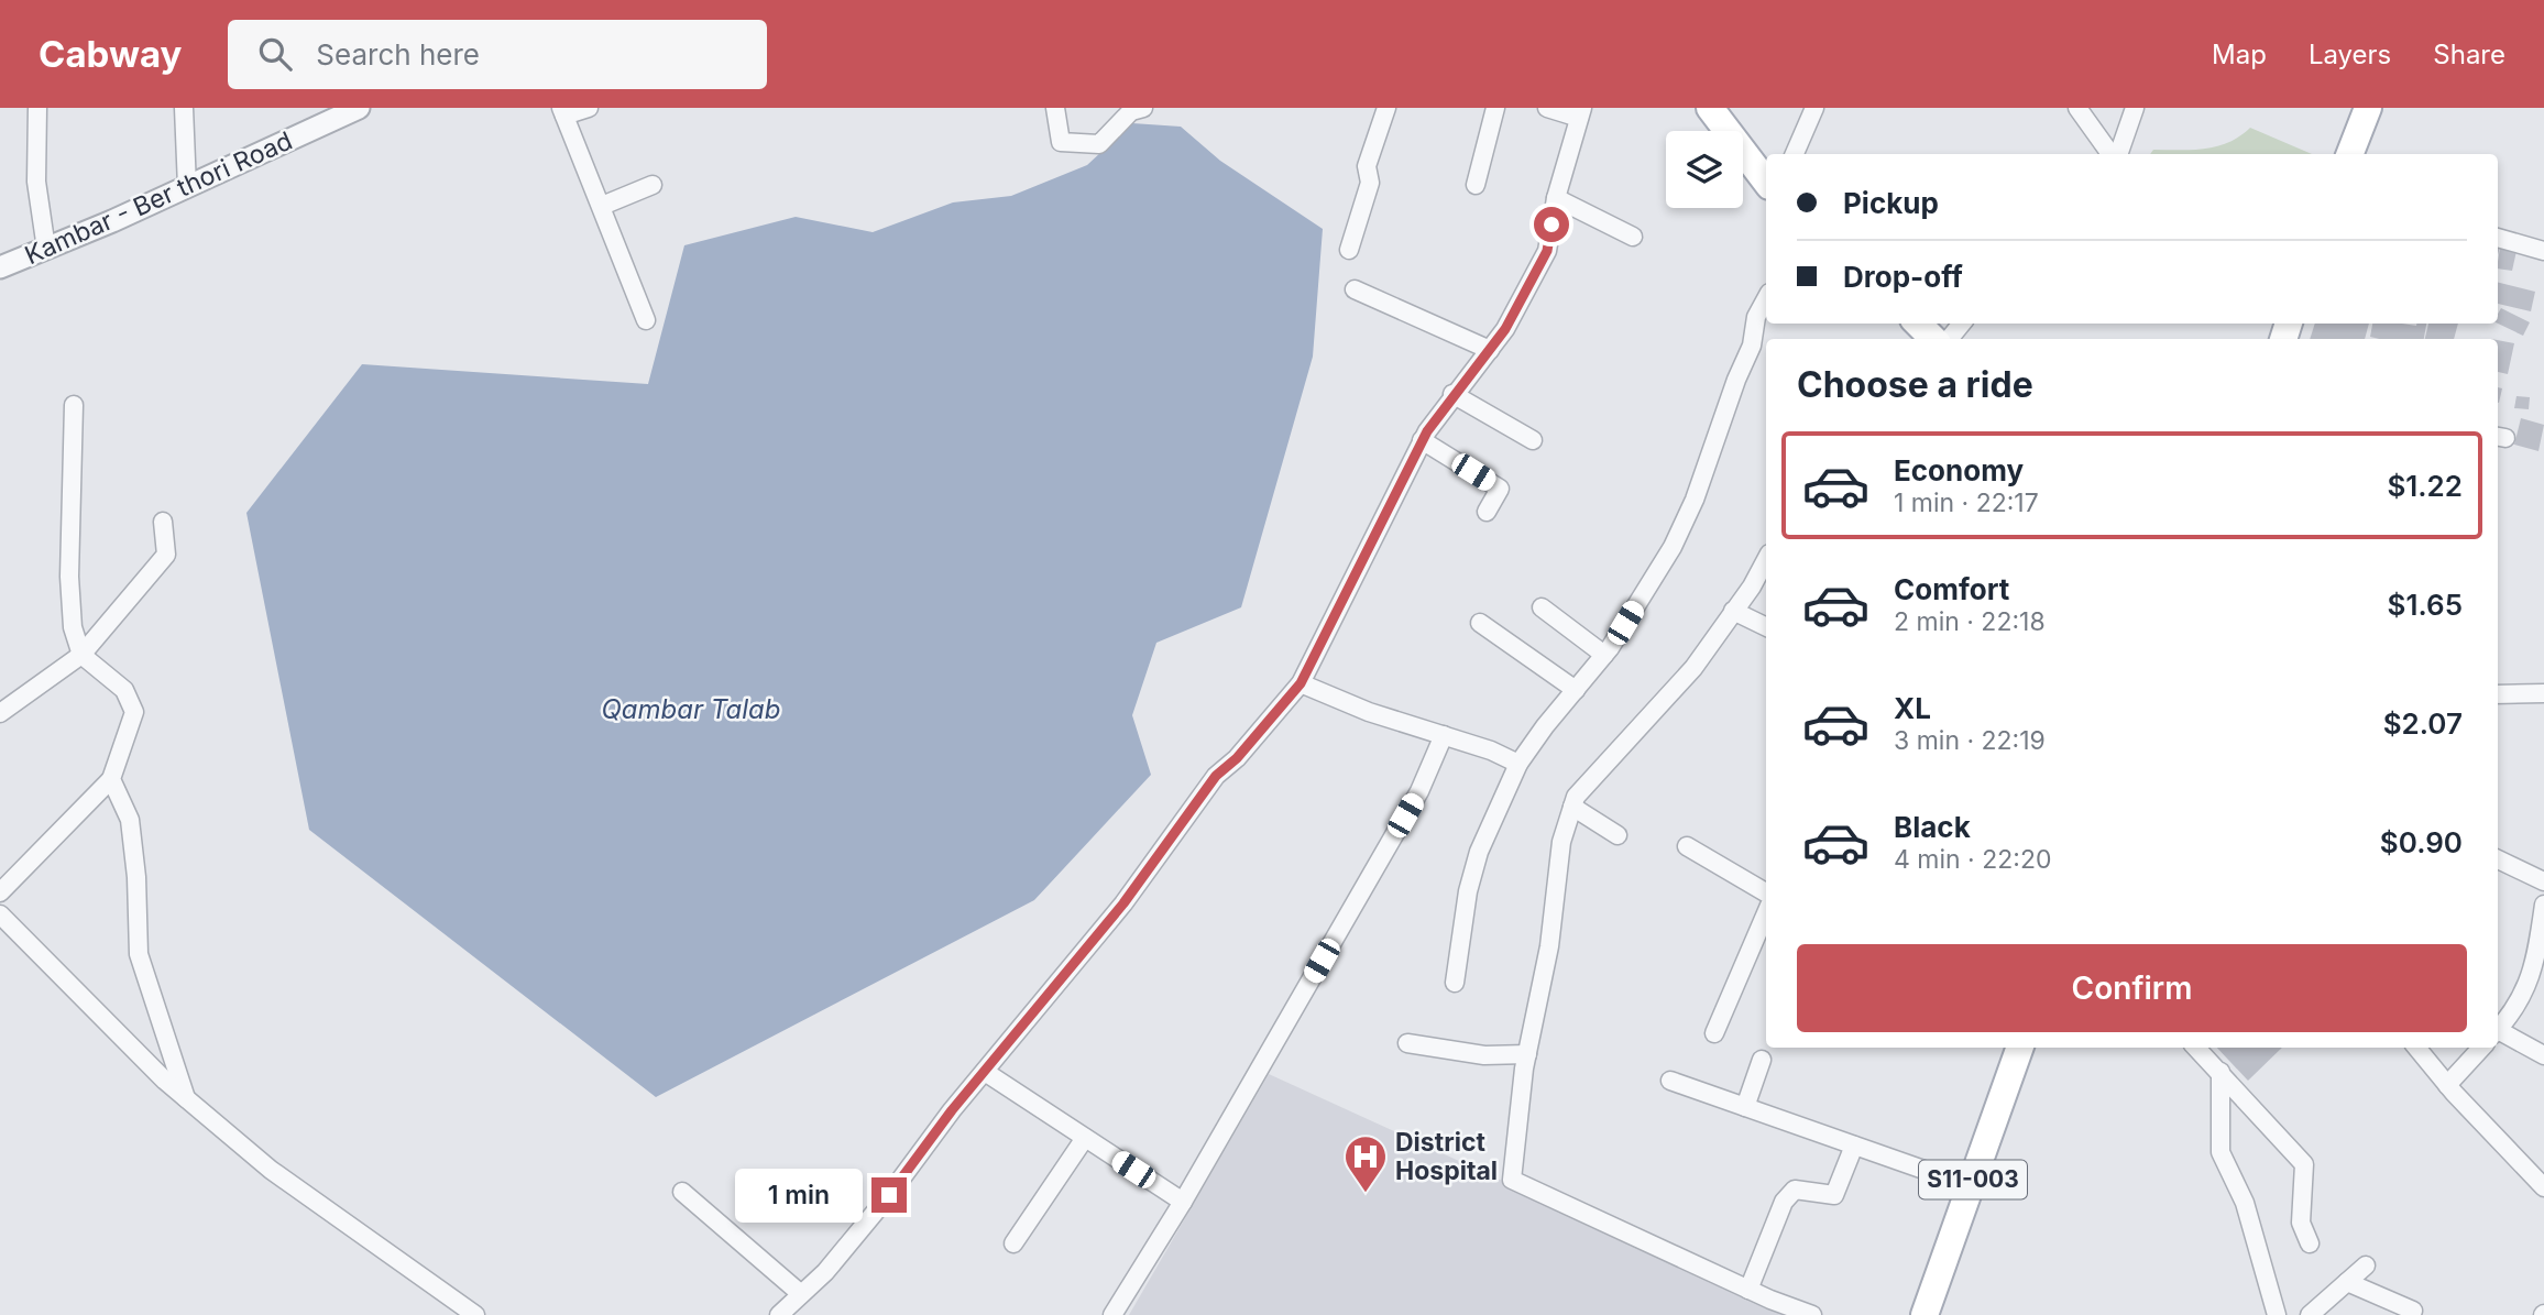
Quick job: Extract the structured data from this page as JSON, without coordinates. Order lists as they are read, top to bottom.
{
  "streets": {
    "main road": ["S11-003"],
    "street": ["Kambar - Ber thori Road"]
  },
  "water": ["Qambar Talab"],
  "places": {
    "hospital": ["District Hospital"]
  },
  "page": {
    "header": "Cabway",
    "search": "Search here",
    "nav": ["Map", "Layers", "Share"],
    "banner": ["Pickup", "Drop-off"],
    "heading": "Choose a ride",
    "list": [
      {
        "name": "Economy",
        "note": "1 min · 22:17",
        "value": "$1.22"
      },
      {
        "name": "Comfort",
        "note": "2 min · 22:18",
        "value": "$1.65"
      },
      {
        "name": "XL",
        "note": "3 min · 22:19",
        "value": "$2.07"
      },
      {
        "name": "Black",
        "note": "4 min · 22:20",
        "value": "$0.90"
      }
    ],
    "buttons": "Confirm",
    "bubble": "1 min"
  }
}
